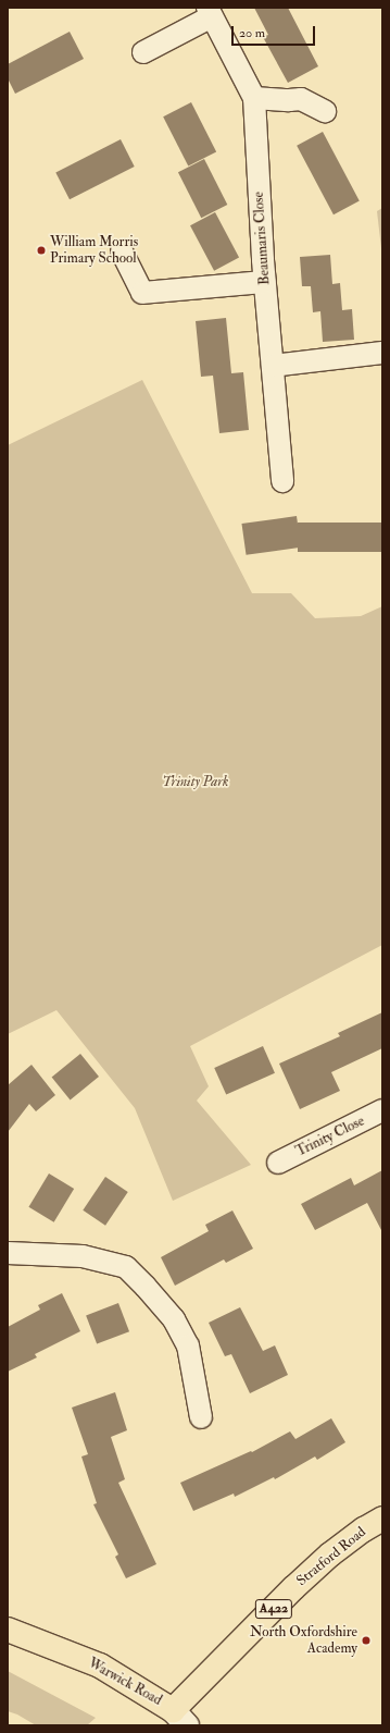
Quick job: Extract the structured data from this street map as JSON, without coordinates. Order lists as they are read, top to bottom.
{
  "streets": {
    "main road": ["Stratford Road", "A422", "Warwick Road"],
    "street": ["Beaumaris Close", "Trinity Close"]
  },
  "crossings": [
    ["Stratford Road", "Warwick Road"]
  ],
  "parks": ["Trinity Park"],
  "places": ["William Morris Primary School", "North Oxfordshire Academy"],
  "scale_bar": "20 m"
}
